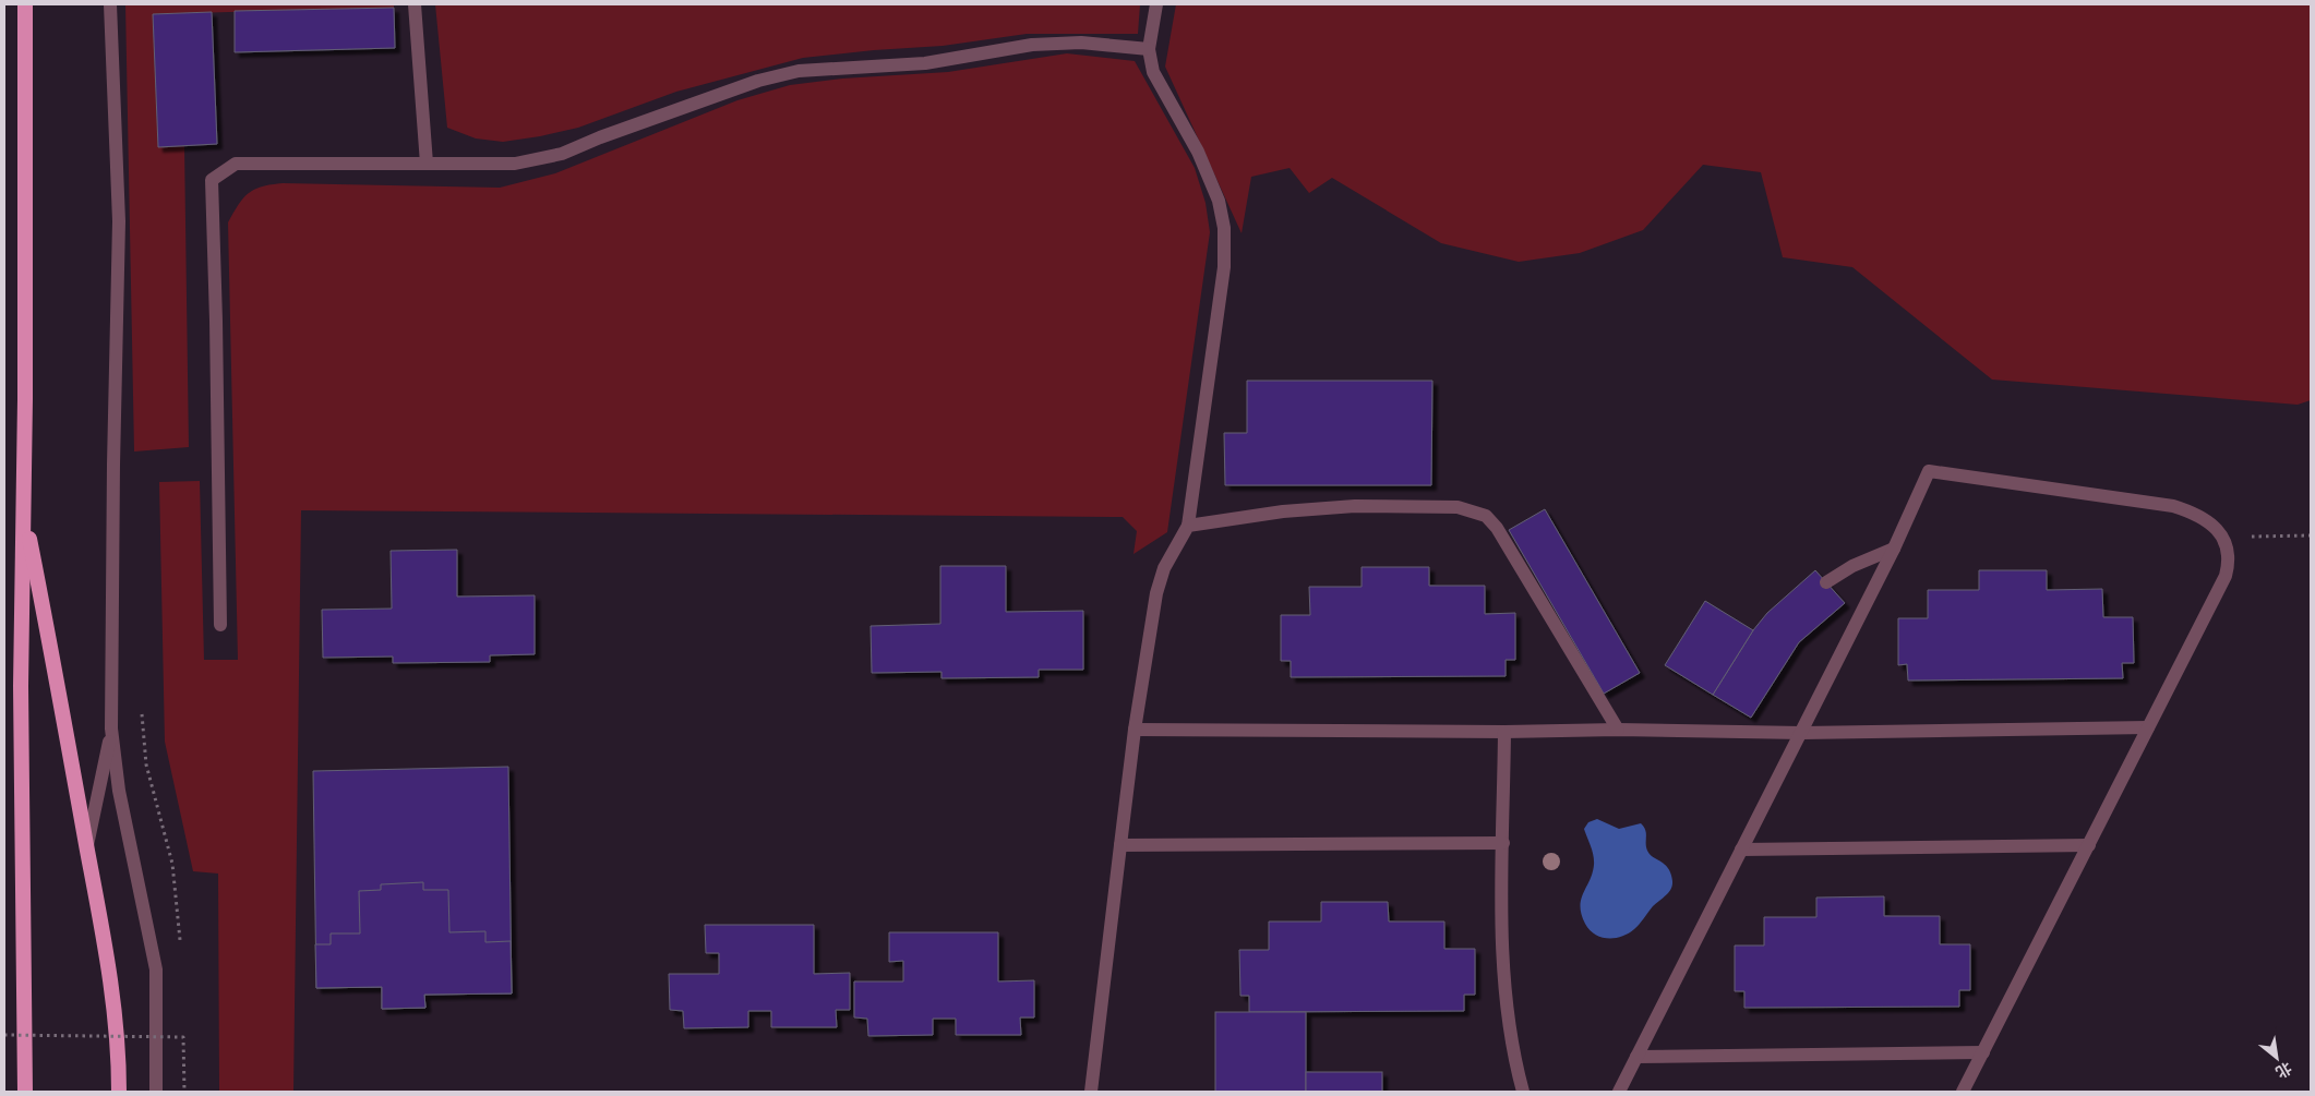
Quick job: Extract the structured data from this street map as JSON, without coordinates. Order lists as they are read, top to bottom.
{
  "north": "bottom right"
}
